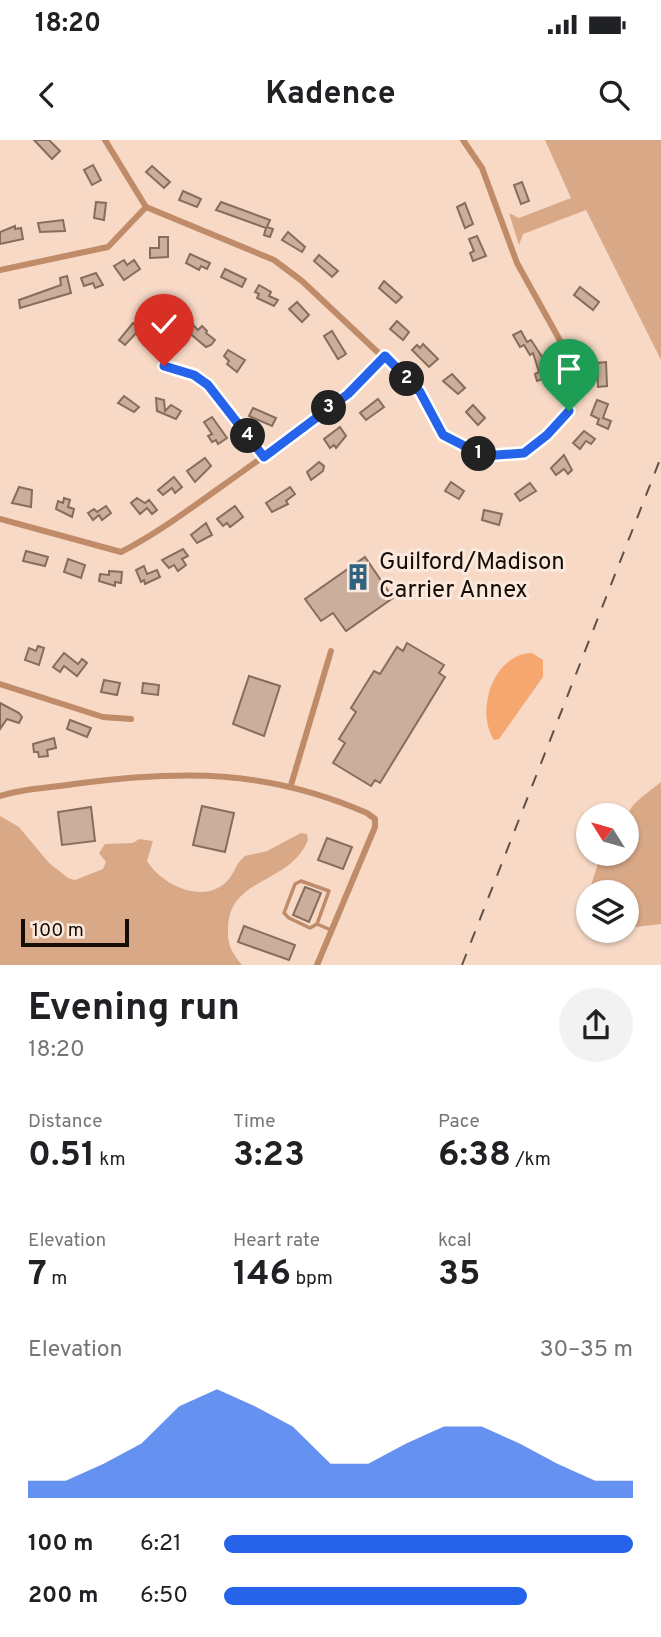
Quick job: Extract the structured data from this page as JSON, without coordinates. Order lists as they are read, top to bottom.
{
  "places": {
    "building": ["Guilford/Madison Carrier Annex"]
  },
  "scale_bar": "100 m",
  "north": "top left",
  "page": {
    "status": "18:20",
    "header": "Kadence",
    "pins": [
      "2",
      "3",
      "4",
      "1"
    ],
    "scale": "100 m",
    "heading": ["Evening run", "18:20"],
    "stats": [
      ["Distance", "0.51 km"],
      ["Time", "3:23"],
      ["Pace", "6:38 /km"],
      ["Elevation", "7 m"],
      ["Heart rate", "146 bpm"],
      ["kcal", "35"]
    ],
    "chart": ["Elevation", "30–35 m"],
    "list": [
      {
        "name": "100 m",
        "note": "6:21"
      },
      {
        "name": "200 m",
        "note": "6:50"
      }
    ]
  }
}
